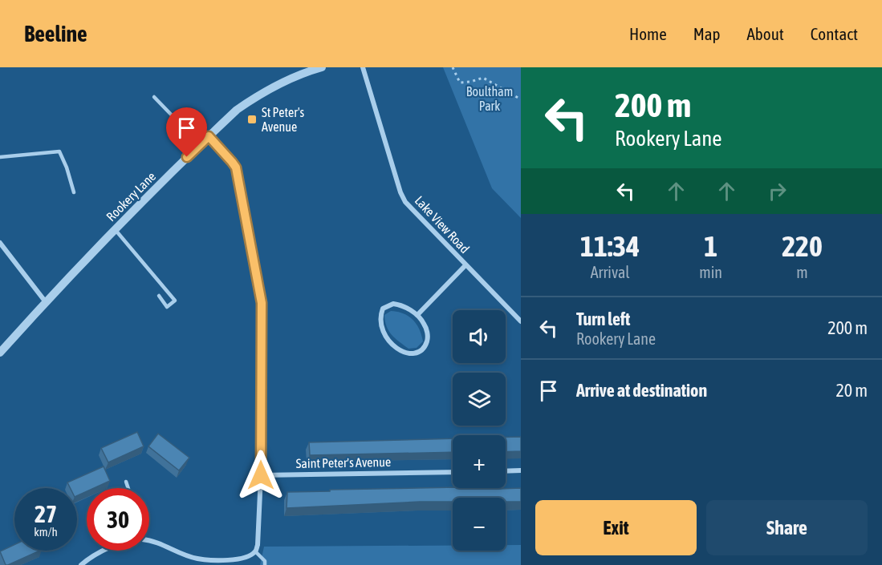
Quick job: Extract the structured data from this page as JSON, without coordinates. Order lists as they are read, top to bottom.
{
  "streets": {
    "street": ["Rookery Lane", "Lake View Road", "Saint Peter's Avenue"]
  },
  "parks": ["Boultham Park"],
  "places": {
    "transit": ["St Peter's Avenue"]
  },
  "page": {
    "header": "Beeline",
    "nav": [
      "Home",
      "Map",
      "About",
      "Contact"
    ],
    "turn": ["200 m", "Rookery Lane"],
    "eta": [
      "11:34",
      "Arrival",
      "1",
      "min",
      "220",
      "m"
    ],
    "list": [
      {
        "name": "Turn left",
        "note": "Rookery Lane",
        "value": "200 m"
      },
      {
        "name": "Arrive at destination",
        "value": "20 m"
      }
    ],
    "map_buttons": ["+", "−"],
    "speed": "27 km/h",
    "limit": "30",
    "buttons": ["Exit", "Share"]
  }
}
